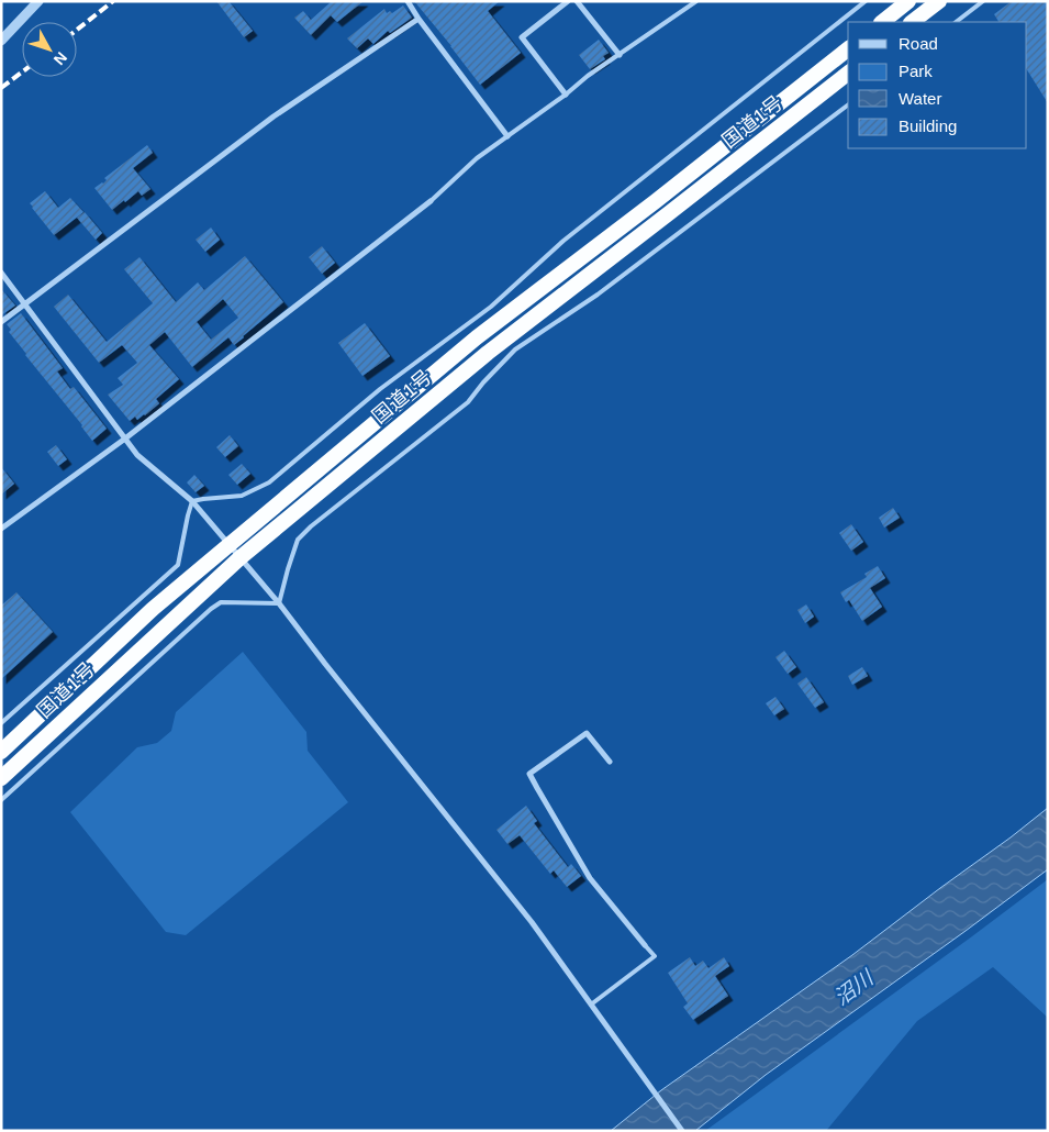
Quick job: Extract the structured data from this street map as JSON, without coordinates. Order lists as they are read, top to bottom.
{
  "streets": {
    "highway": ["国道1号"]
  },
  "water": ["沼川"],
  "legend": [
    "Road",
    "Park",
    "Water",
    "Building"
  ],
  "north": "bottom right"
}
